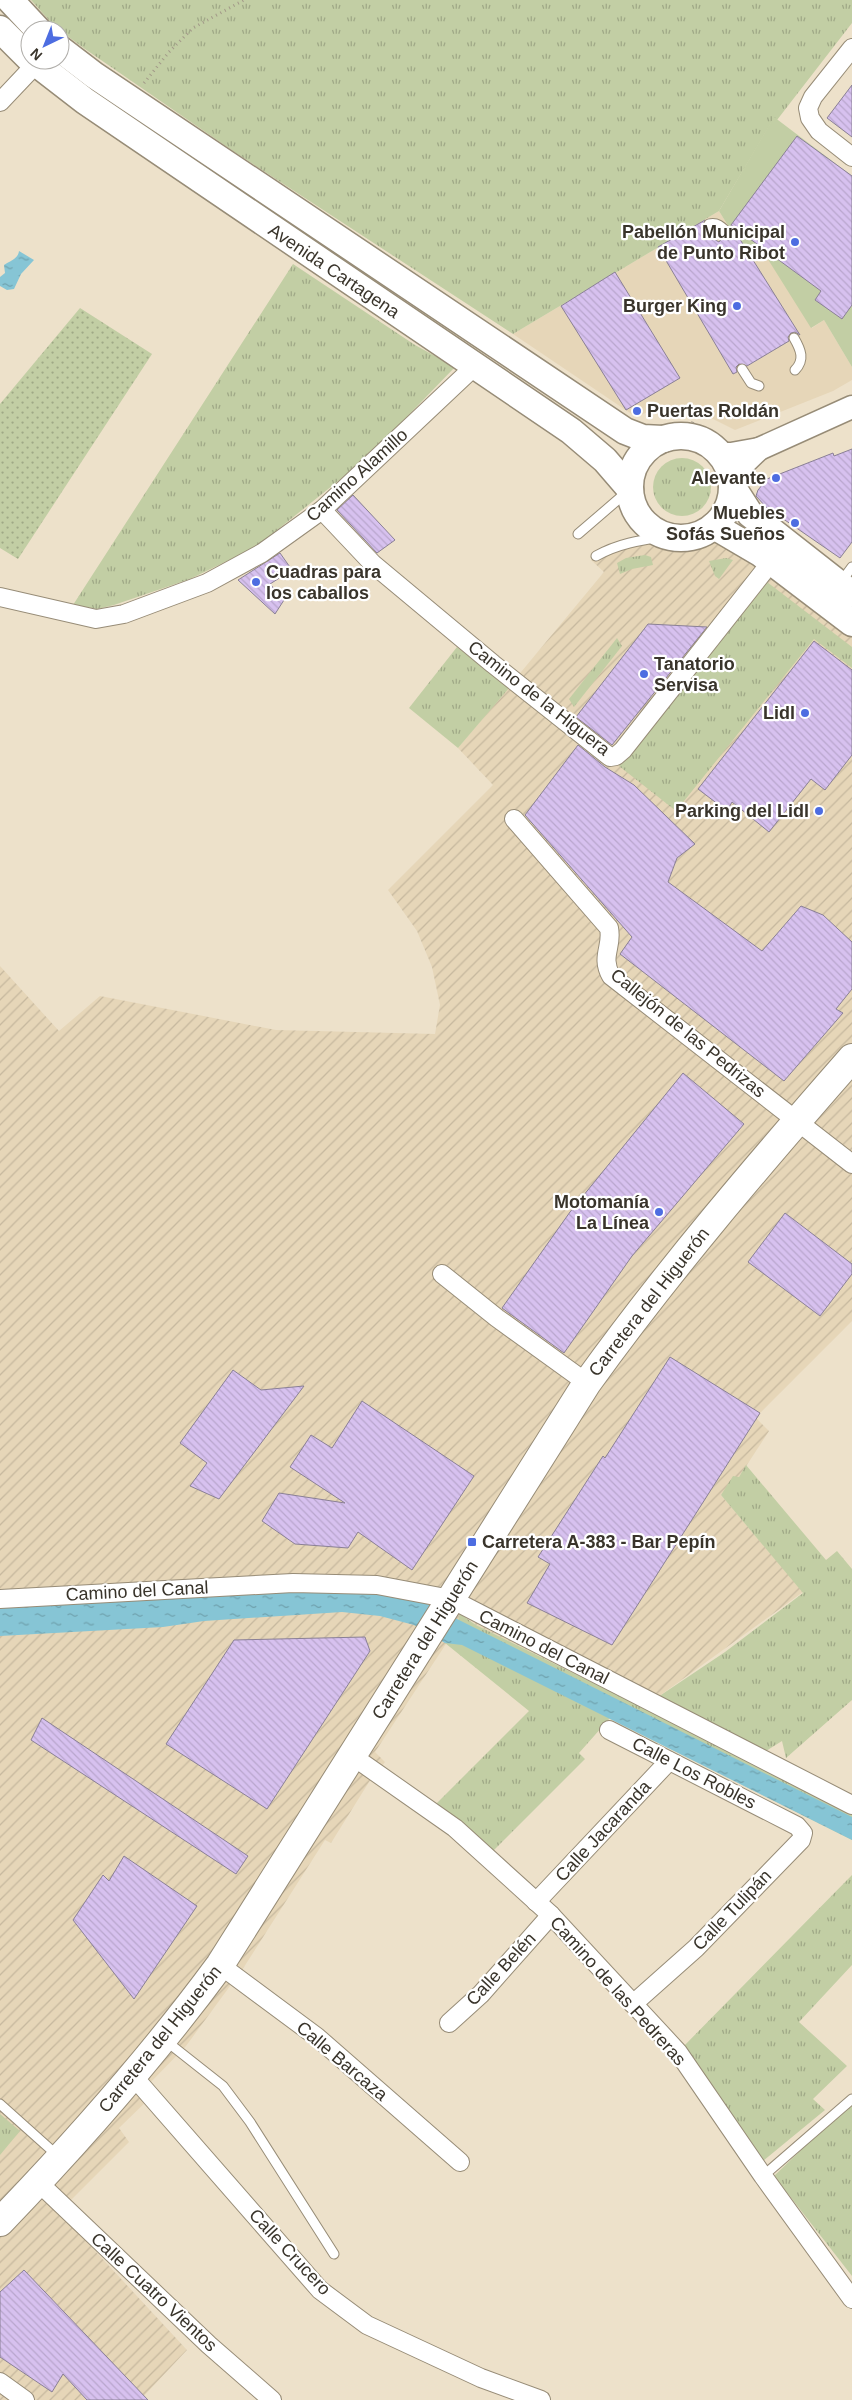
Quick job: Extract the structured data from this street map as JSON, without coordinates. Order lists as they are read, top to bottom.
{
  "streets": {
    "main road": ["Avenida Cartagena", "Carretera del Higuerón"],
    "street": [
      "Camino Alamillo",
      "Camino de la Higuera",
      "Callejón de las Pedrizas",
      "Camino del Canal",
      "Calle Los Robles",
      "Calle Jacaranda",
      "Calle Tulipán",
      "Calle Belén",
      "Camino de las Pedreras",
      "Calle Barcaza",
      "Calle Crucero",
      "Calle Cuatro Vientos"
    ]
  },
  "crossings": [
    ["Avenida Cartagena", "Camino Alamillo"],
    ["Camino Alamillo", "Camino de la Higuera"],
    ["Callejón de las Pedrizas", "Carretera del Higuerón"],
    ["Carretera del Higuerón", "Camino del Canal"],
    ["Carretera del Higuerón", "Camino de las Pedreras"],
    ["Carretera del Higuerón", "Calle Barcaza"],
    ["Carretera del Higuerón", "Calle Crucero"],
    ["Carretera del Higuerón", "Calle Cuatro Vientos"],
    ["Calle Los Robles", "Calle Jacaranda"],
    ["Calle Los Robles", "Calle Tulipán"],
    ["Calle Jacaranda", "Camino de las Pedreras"],
    ["Calle Tulipán", "Camino de las Pedreras"],
    ["Calle Belén", "Camino de las Pedreras"]
  ],
  "places": {
    "other": [
      "Pabellón Municipal de Punto Ribot",
      "Burger King",
      "Puertas Roldán",
      "Alevante",
      "Muebles Sofás Sueños",
      "Cuadras para los caballos",
      "Tanatorio Servisa",
      "Lidl",
      "Parking del Lidl",
      "Motomanía La Línea"
    ],
    "transit": ["Carretera A-383 - Bar Pepín"]
  },
  "north": "bottom left"
}
